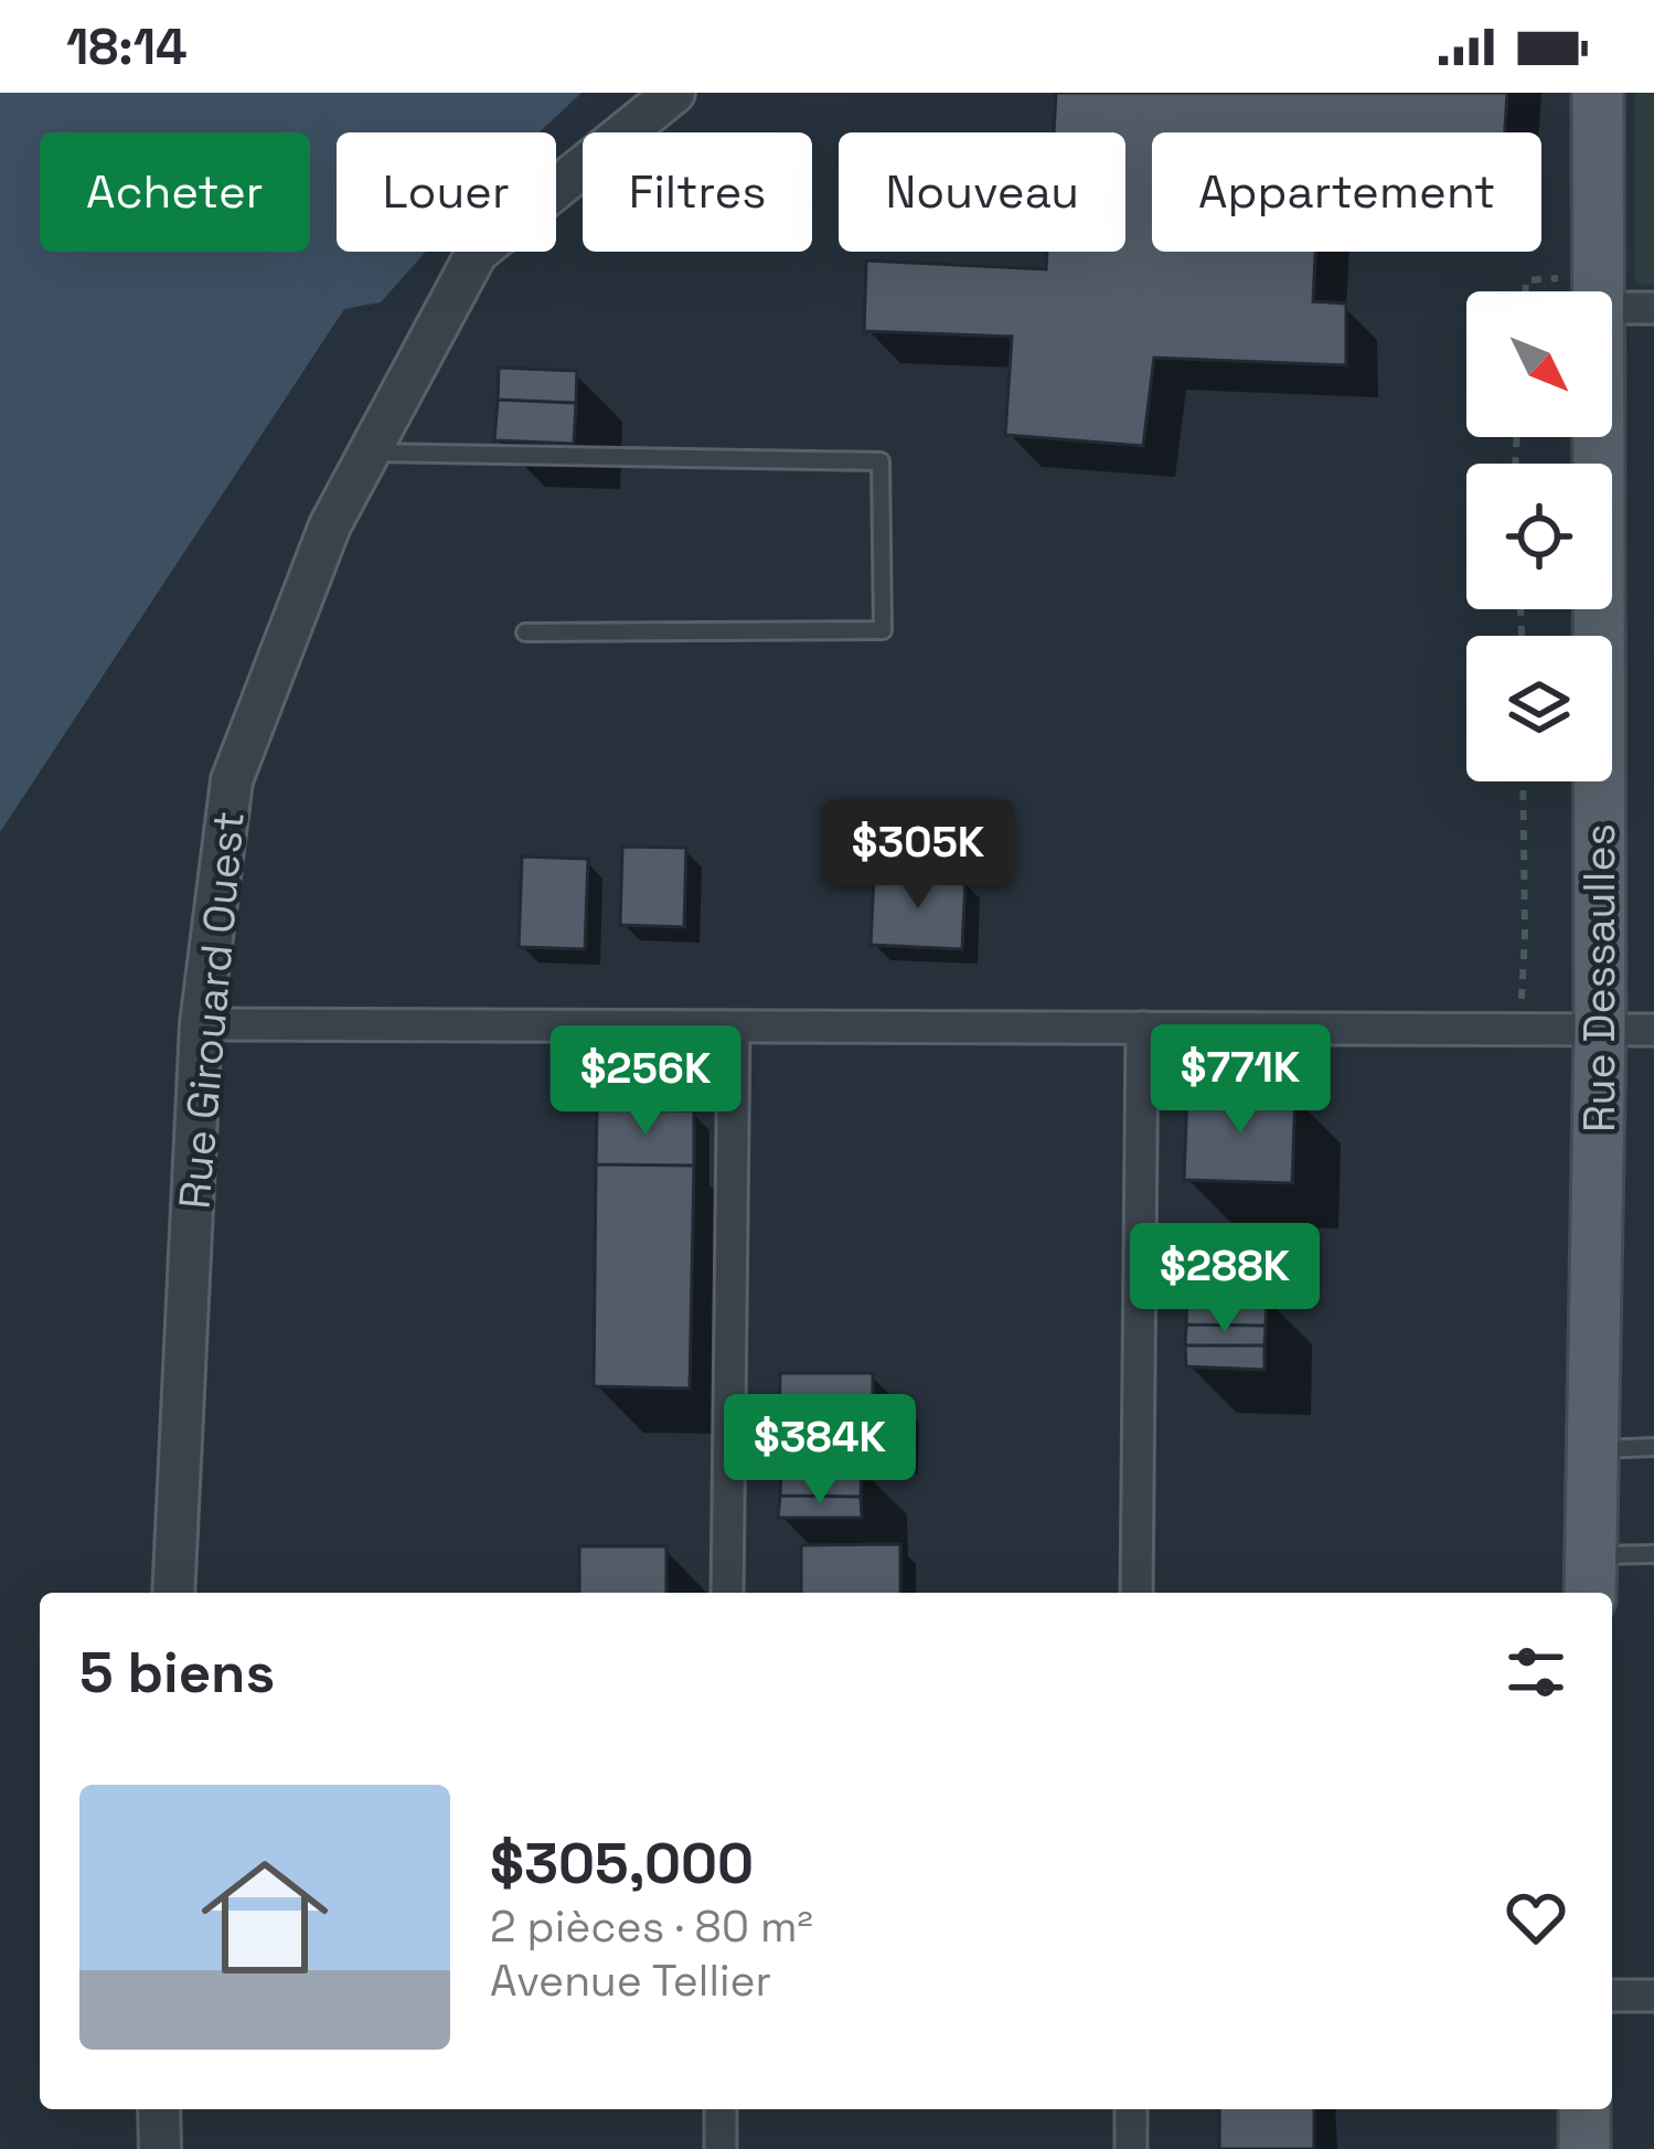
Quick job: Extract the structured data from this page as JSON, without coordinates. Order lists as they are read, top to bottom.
{
  "streets": {
    "main road": ["Rue Dessaulles"],
    "street": ["Rue Girouard Ouest"]
  },
  "north": "bottom right",
  "page": {
    "status": "18:14",
    "chip": [
      "Acheter",
      "Louer",
      "Filtres",
      "Nouveau",
      "Appartement"
    ],
    "price": [
      "$305K",
      "$771K",
      "$256K",
      "$288K",
      "$384K"
    ],
    "heading": "5 biens",
    "list": [
      {
        "name": "$305,000",
        "note": "2 pièces · 80 m² · Avenue Tellier"
      }
    ]
  }
}
